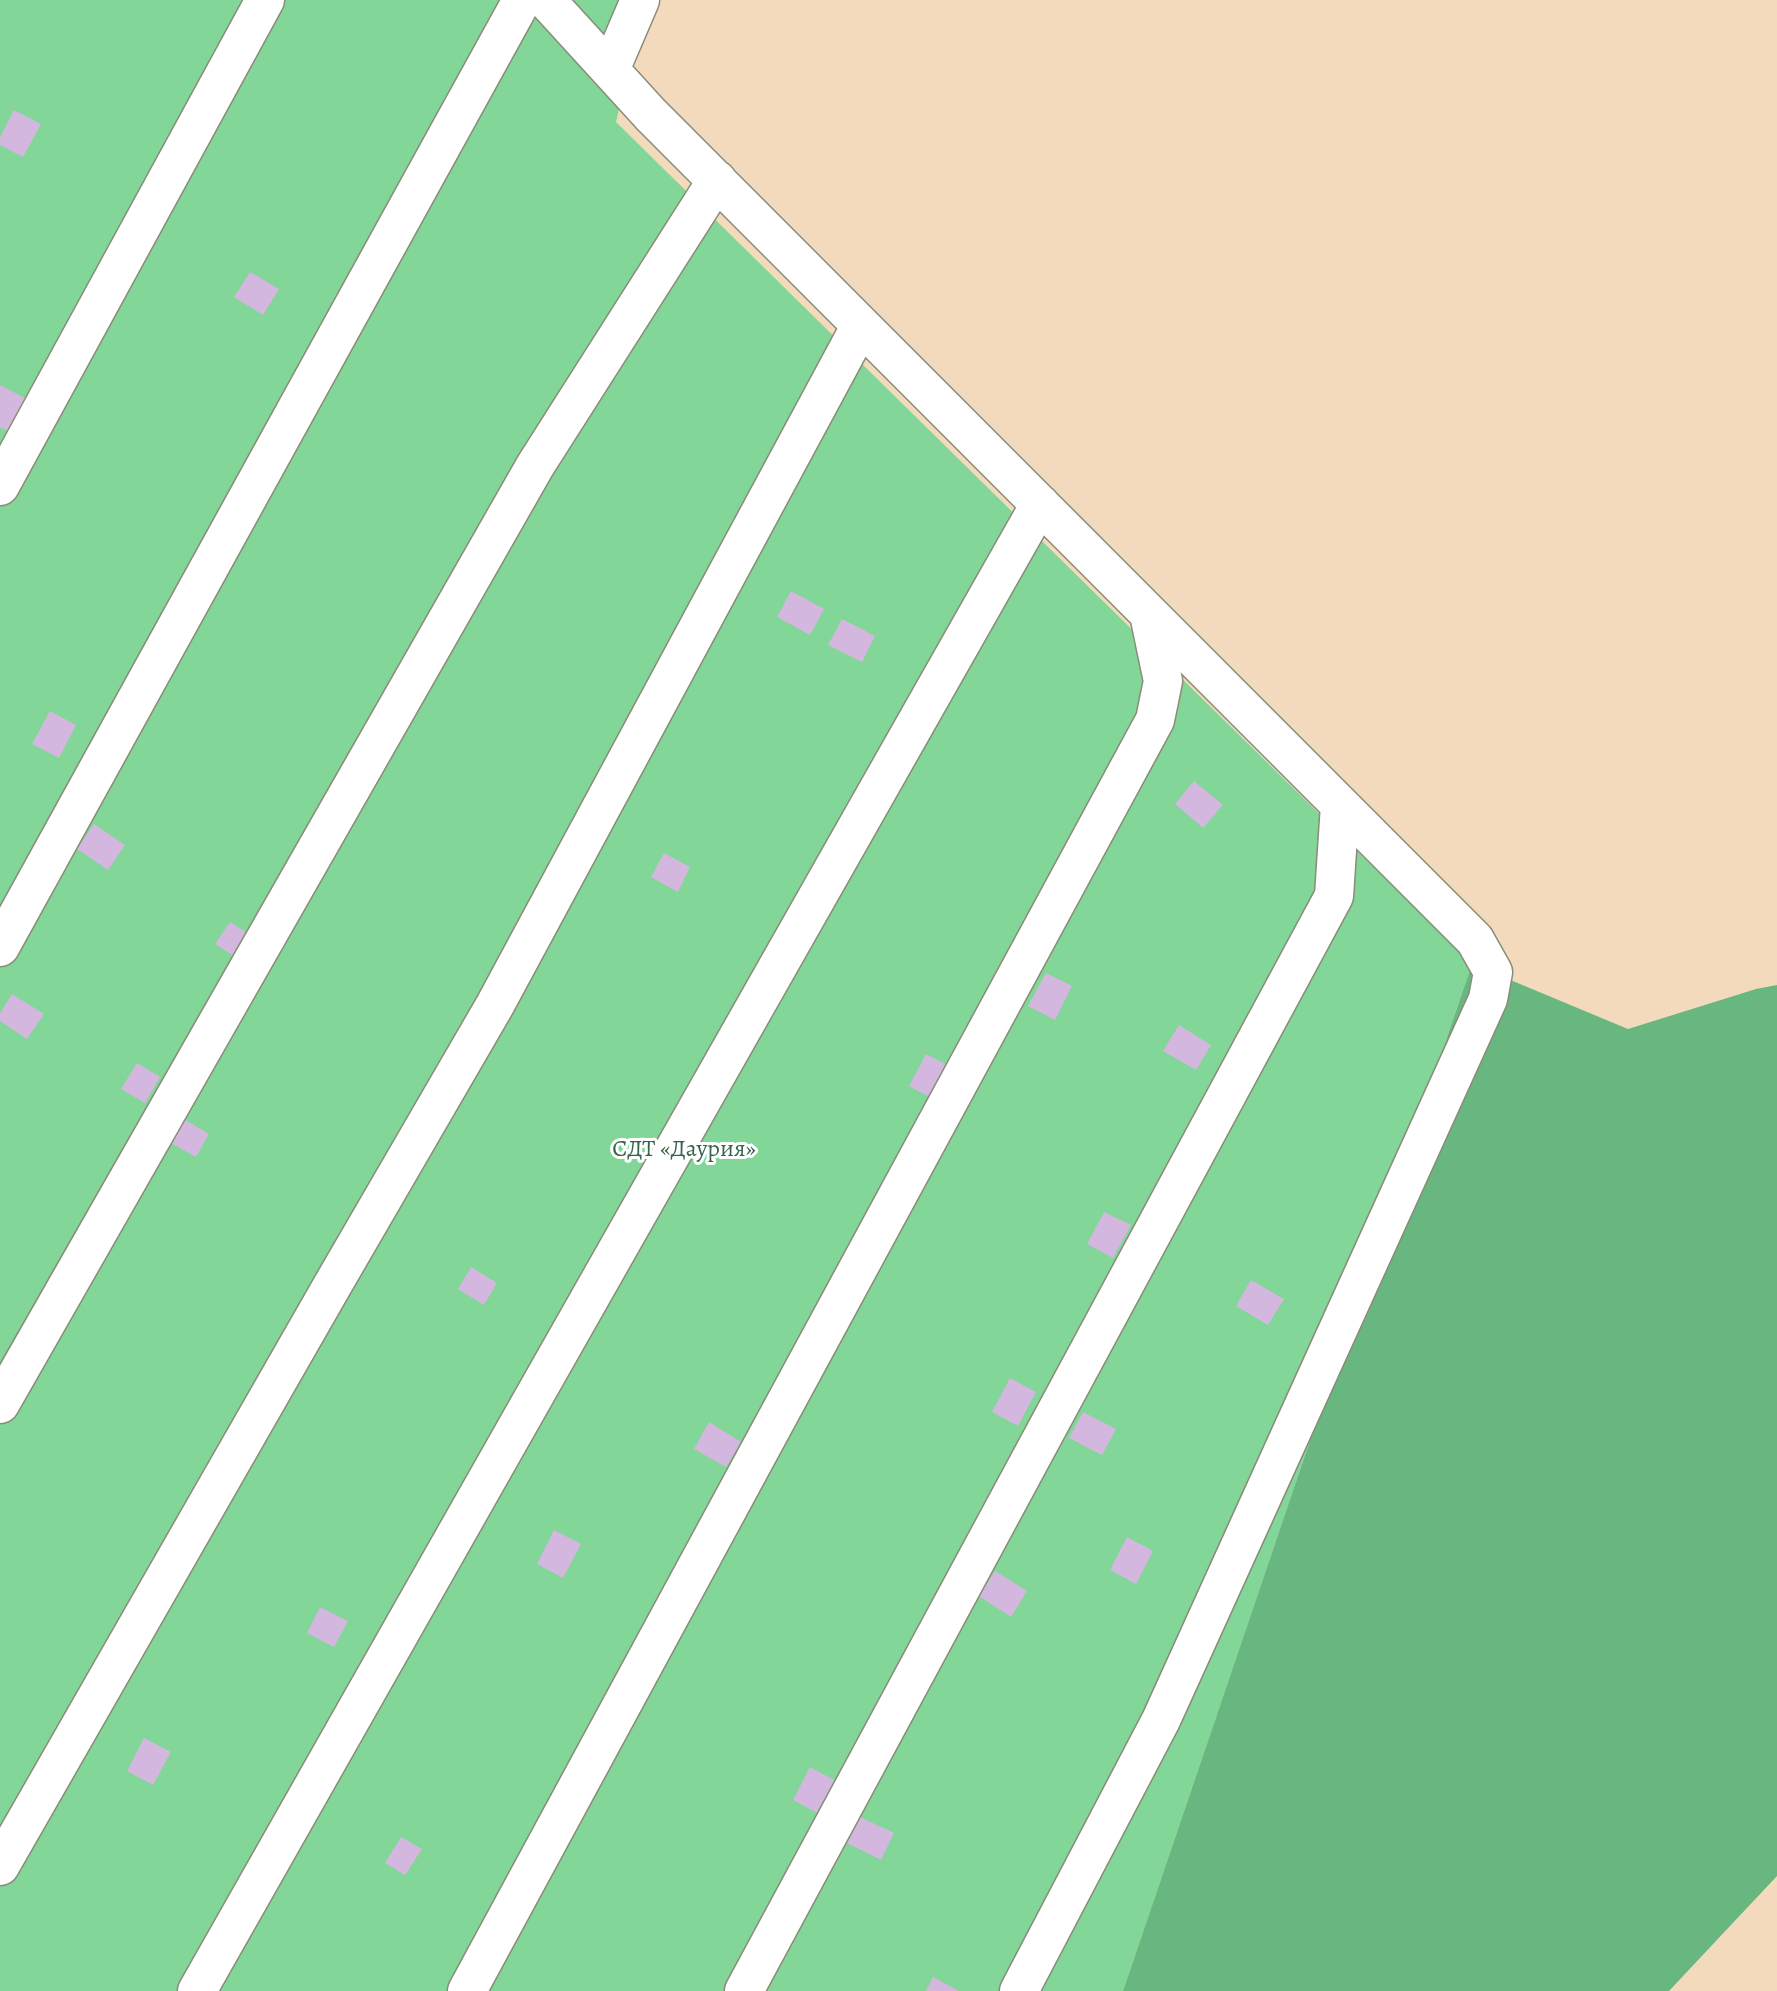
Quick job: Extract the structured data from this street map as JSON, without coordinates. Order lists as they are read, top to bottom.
{
  "parks": ["СДТ «Даурия»"]
}
